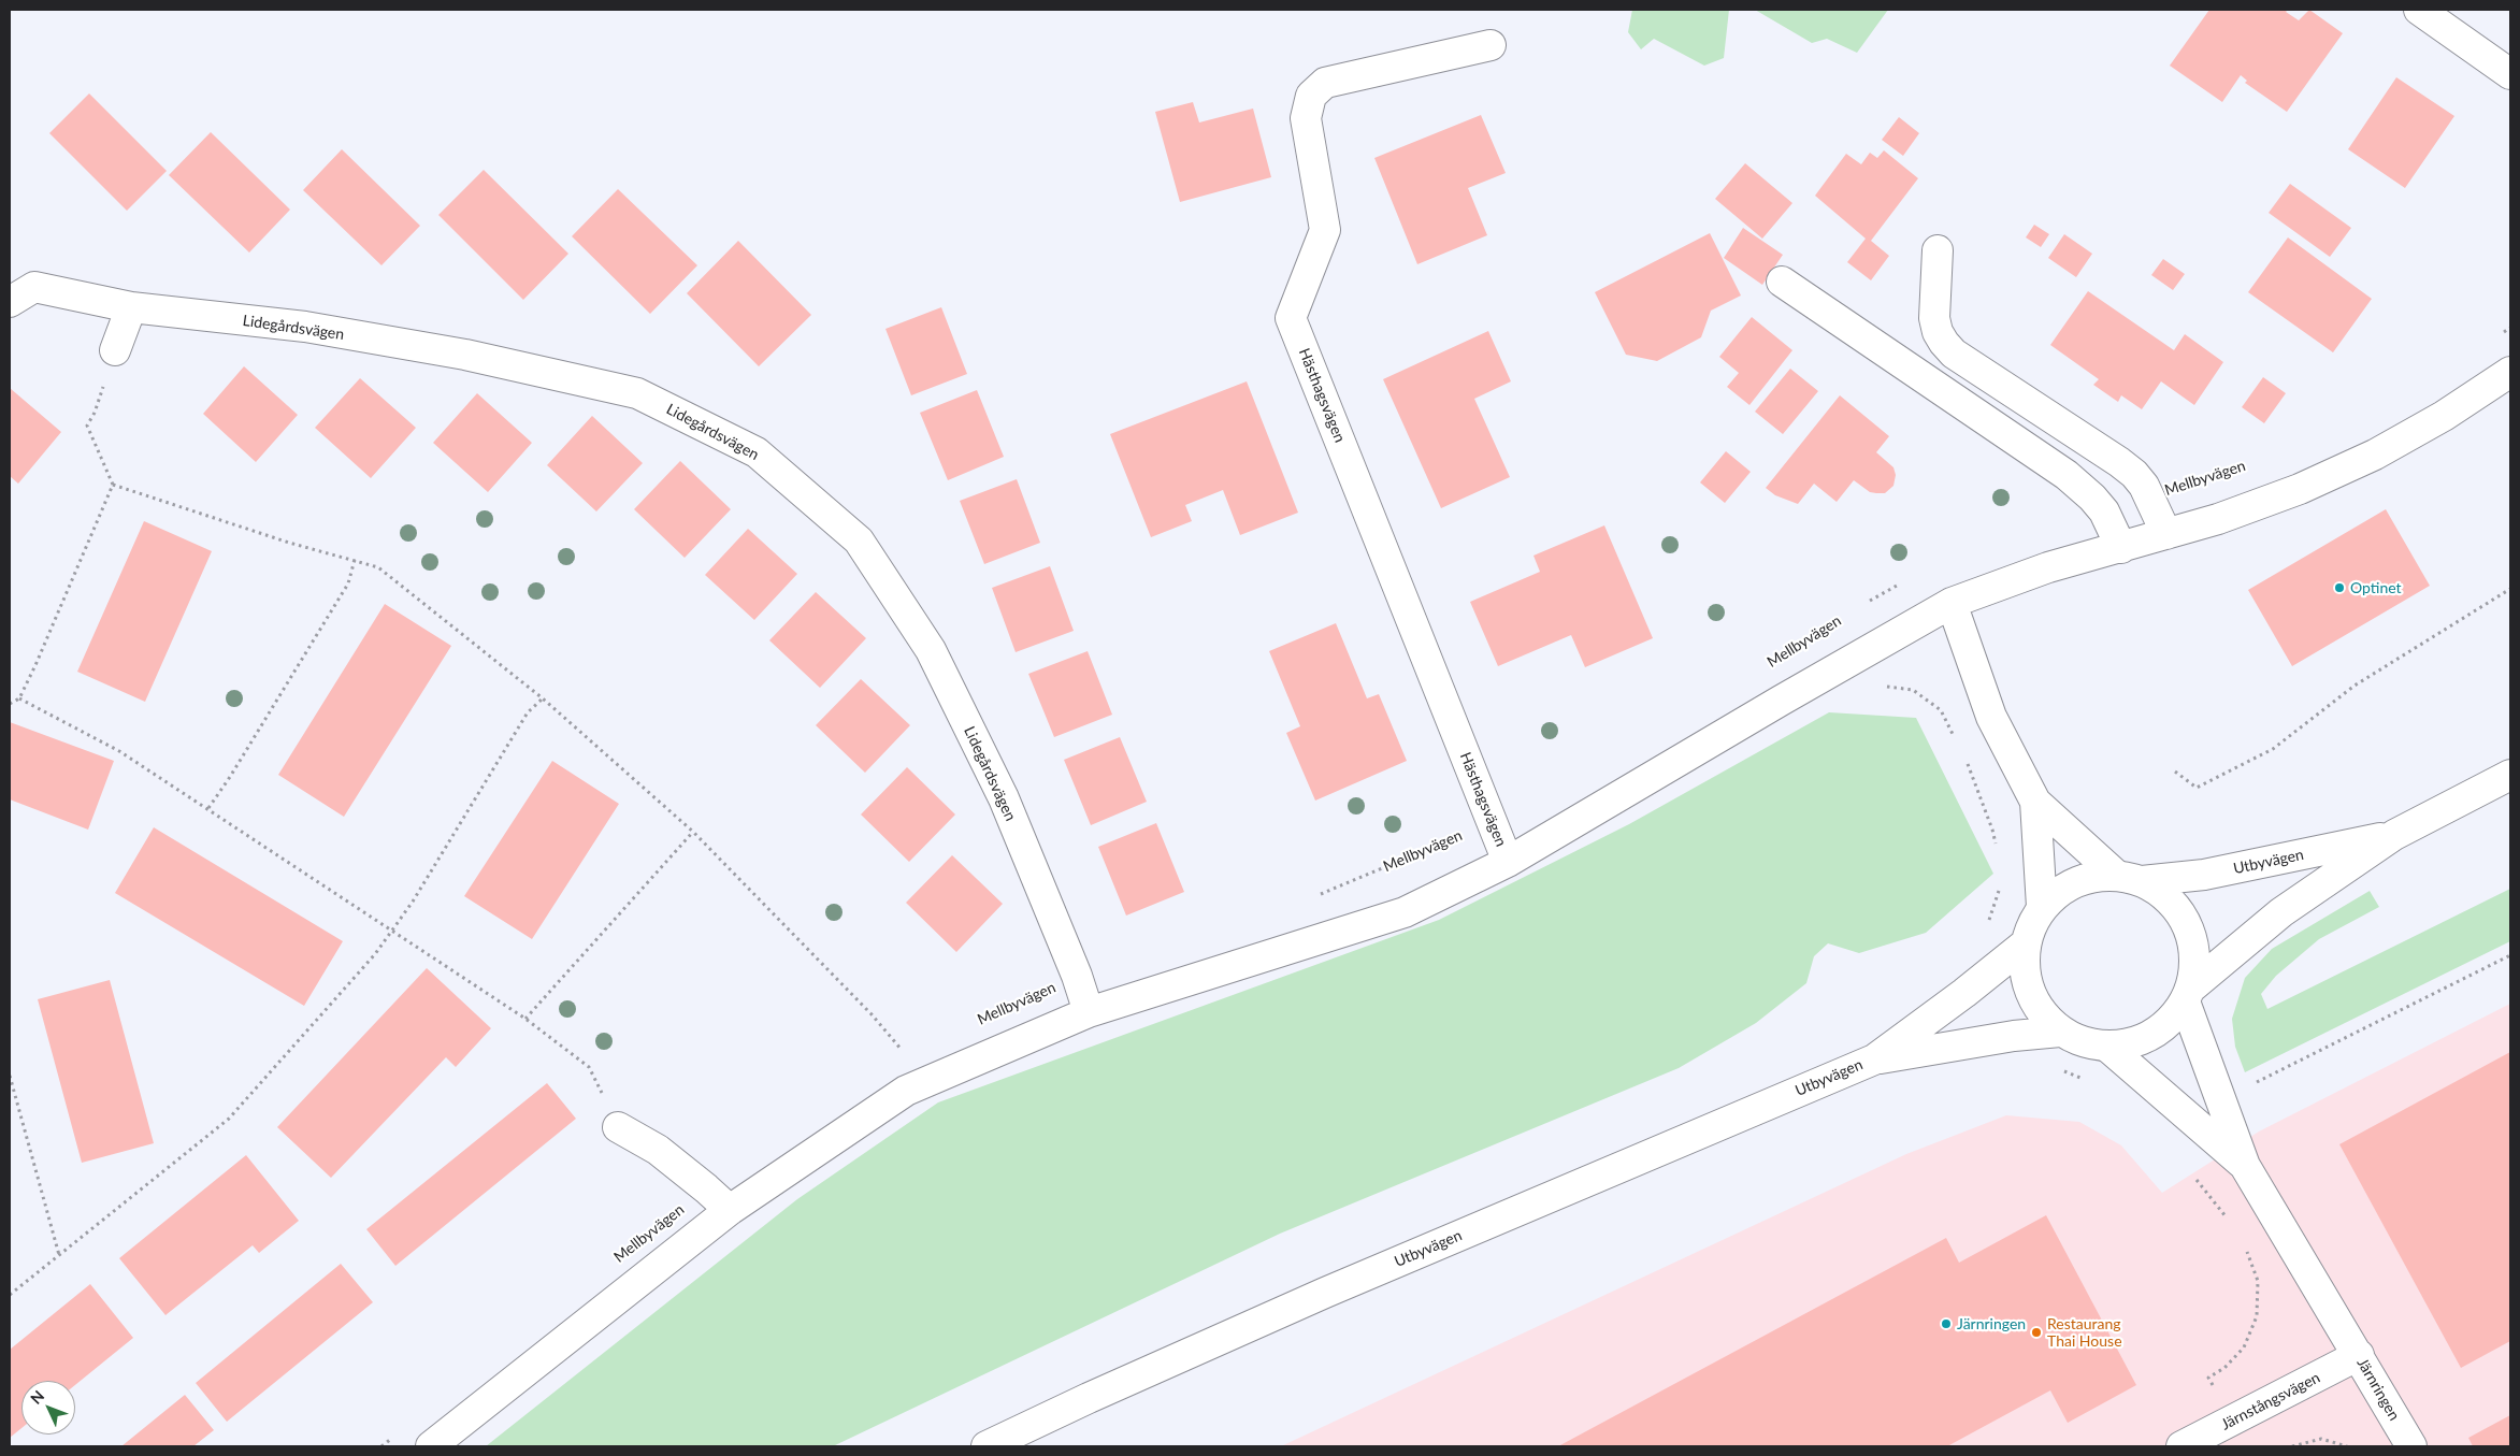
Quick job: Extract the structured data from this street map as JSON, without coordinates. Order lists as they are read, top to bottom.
{
  "streets": {
    "street": [
      "Lidegårdsvägen",
      "Hästhagsvägen",
      "Utbyvägen",
      "Järnringen",
      "Järnstångsvägen"
    ],
    "path": ["Mellbyvägen"]
  },
  "crossings": [
    ["Hästhagsvägen", "Mellbyvägen"],
    ["Utbyvägen", "Järnringen"],
    ["Järnringen", "Järnstångsvägen"]
  ],
  "places": ["Optinet", "Järnringen", "Restaurang Thai House"],
  "north": "top left"
}
